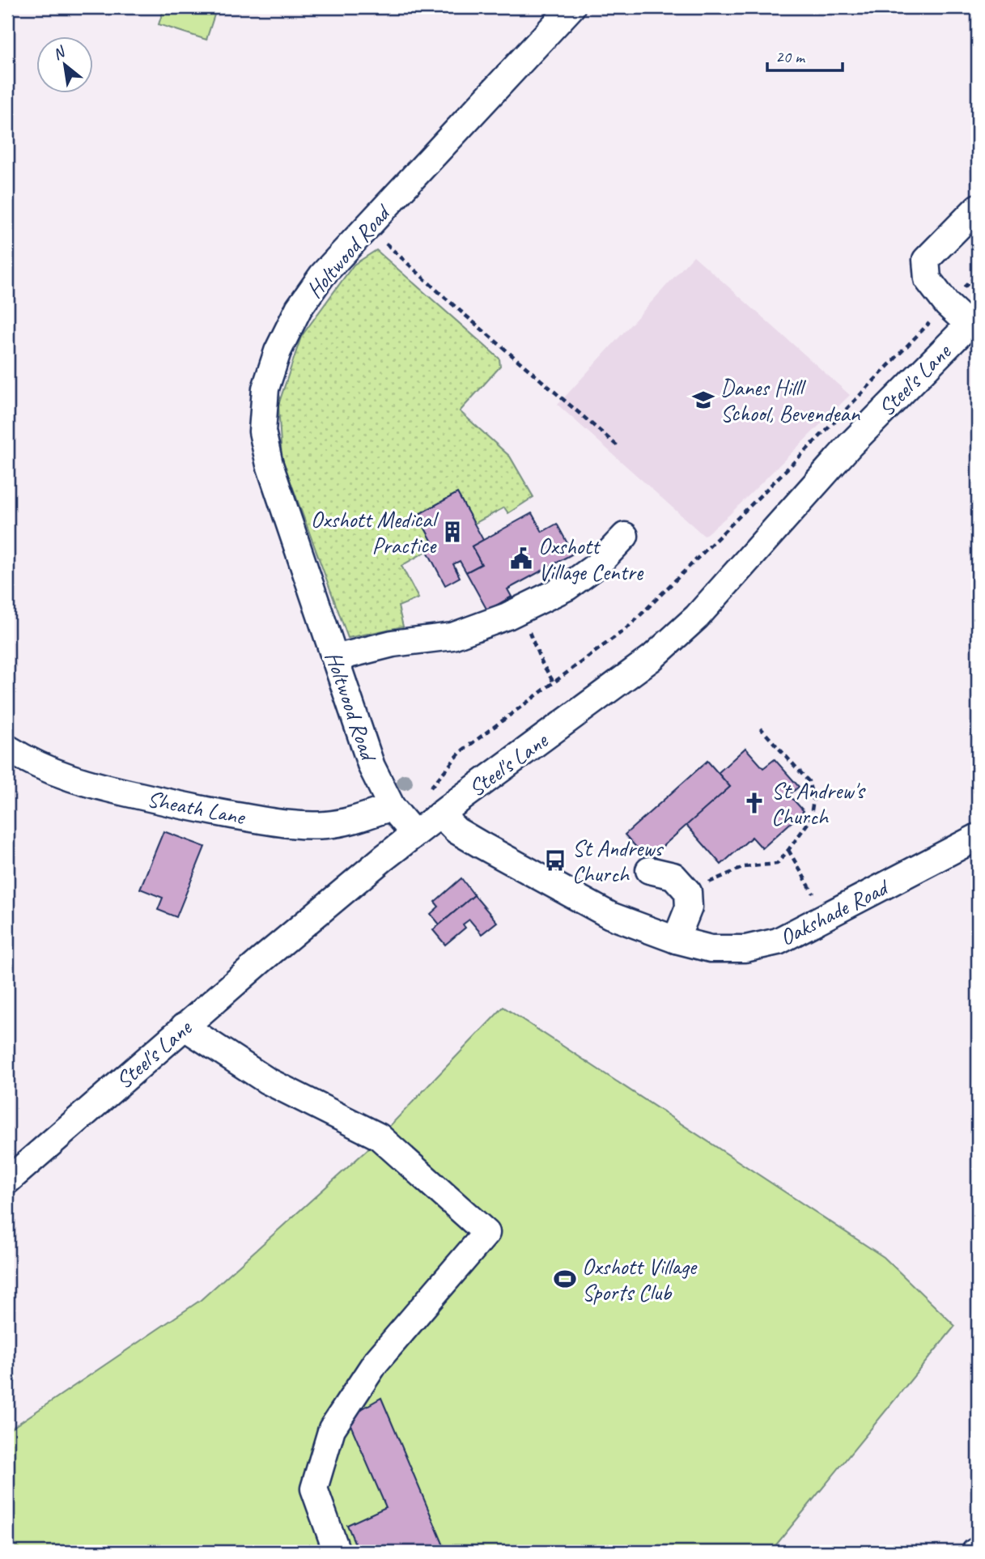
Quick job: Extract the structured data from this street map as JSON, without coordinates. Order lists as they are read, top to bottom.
{
  "streets": {
    "street": [
      "Holtwood Road",
      "Steel's Lane",
      "Sheath Lane",
      "Oakshade Road"
    ]
  },
  "crossings": [
    ["Holtwood Road", "Steel's Lane"],
    ["Holtwood Road", "Sheath Lane"],
    ["Steel's Lane", "Oakshade Road"]
  ],
  "places": {
    "school or university": ["Danes Hilll School, Bevendean"],
    "building": ["Oxshott Medical Practice"],
    "public building": ["Oxshott Village Centre"],
    "church": ["St Andrew's Church"],
    "bus stop": ["St Andrews Church"],
    "sports": ["Oxshott Village Sports Club"]
  },
  "scale_bar": "20 m",
  "north": "top left"
}
